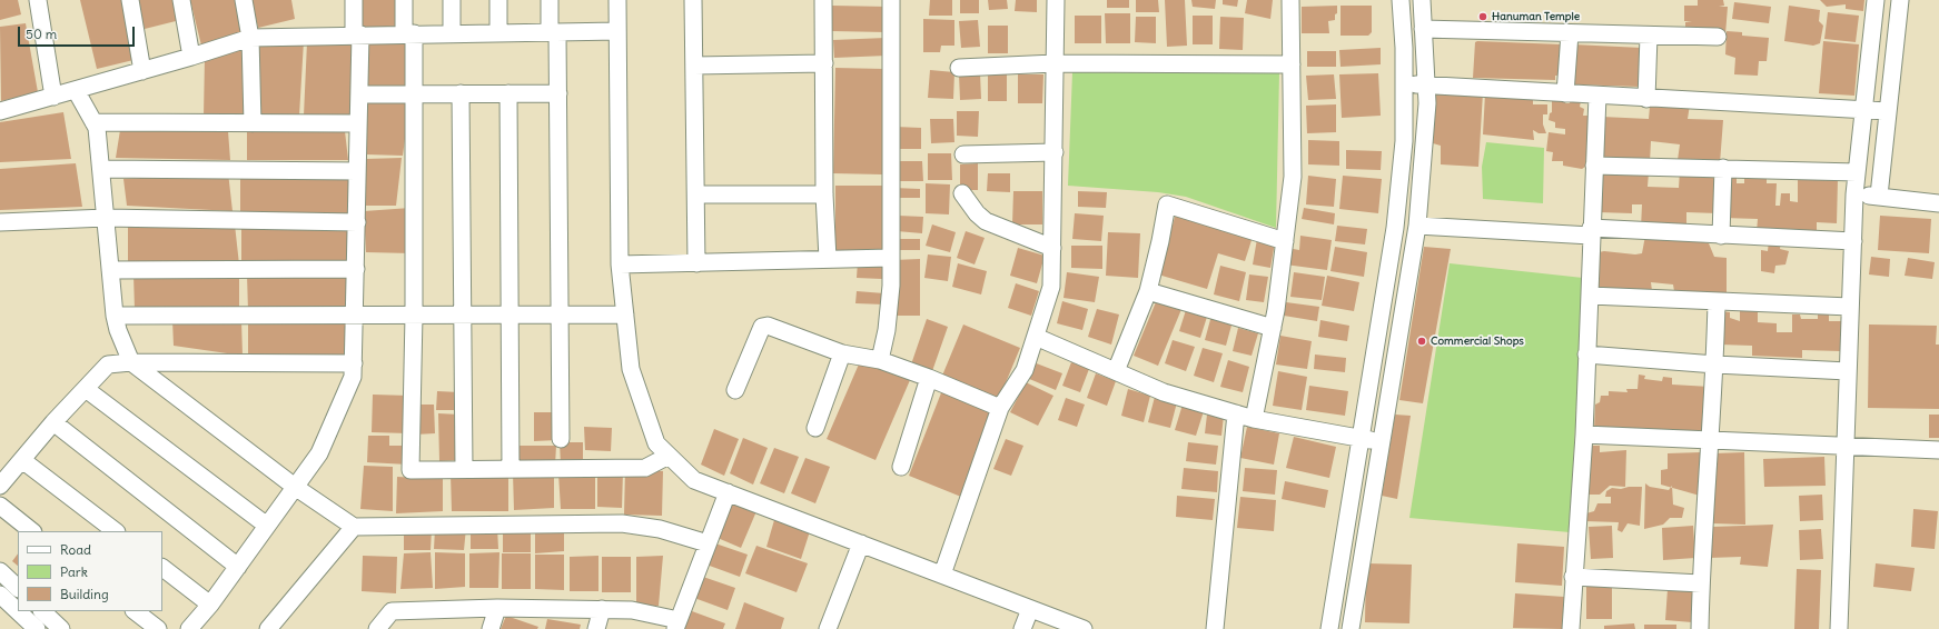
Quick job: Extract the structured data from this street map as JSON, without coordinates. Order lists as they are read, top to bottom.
{
  "places": ["Hanuman Temple", "Commercial Shops"],
  "legend": ["Road", "Park", "Building"],
  "scale_bar": "50 m"
}
